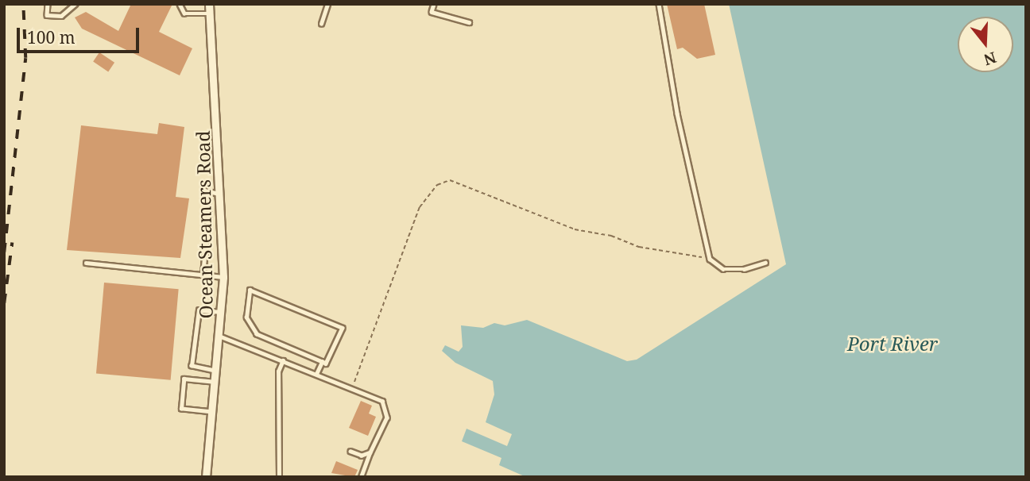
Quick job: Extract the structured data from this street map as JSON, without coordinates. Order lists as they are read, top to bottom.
{
  "streets": {
    "street": ["Ocean Steamers Road"]
  },
  "water": ["Port River"],
  "scale_bar": "100 m",
  "north": "bottom"
}
